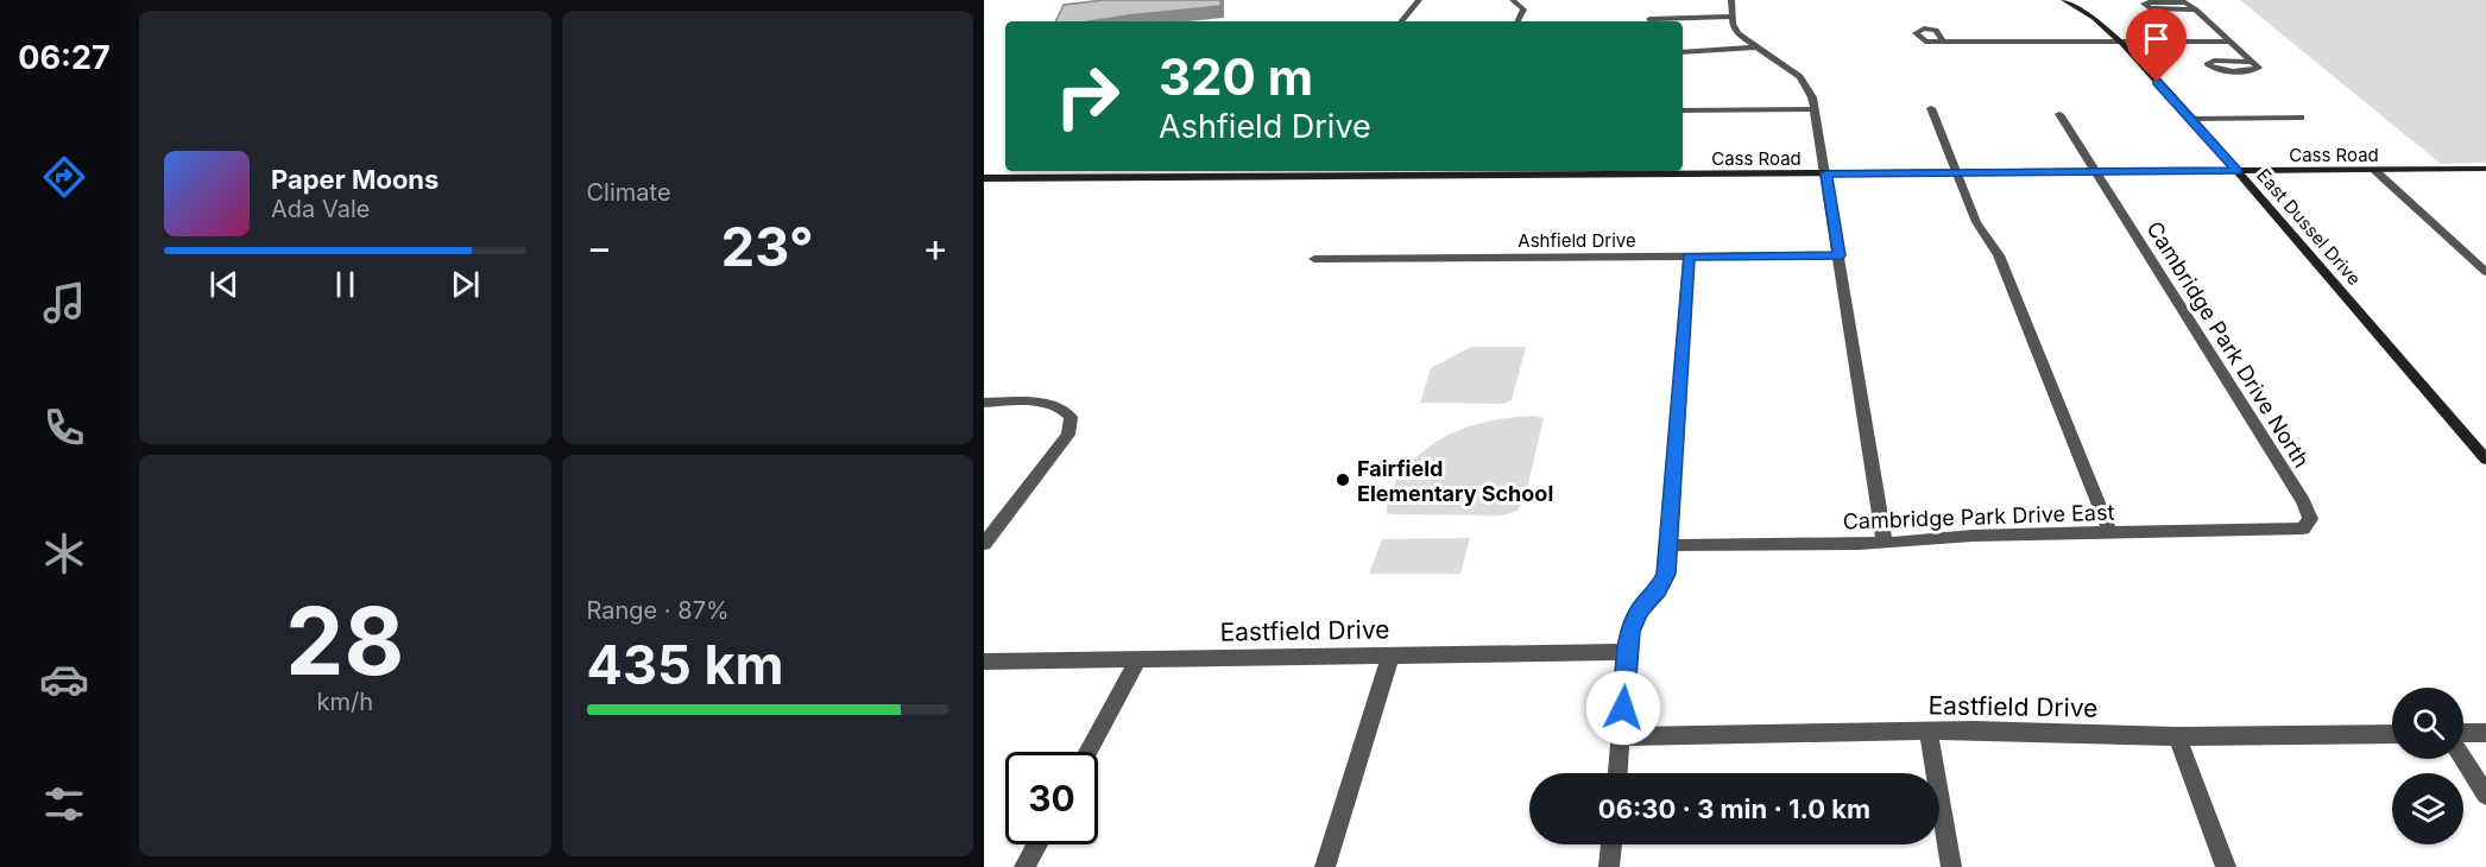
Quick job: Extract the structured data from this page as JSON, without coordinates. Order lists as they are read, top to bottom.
{
  "streets": {
    "street": [
      "Cass Road",
      "East Dussel Drive",
      "Ashfield Drive",
      "Cambridge Park Drive North",
      "Cambridge Park Drive East",
      "Eastfield Drive"
    ]
  },
  "crossings": [
    ["Cass Road", "East Dussel Drive"],
    ["Cass Road", "Cambridge Park Drive North"],
    ["Cambridge Park Drive North", "Cambridge Park Drive East"]
  ],
  "places": ["Fairfield Elementary School"],
  "page": {
    "tabs": "06:27",
    "tile": [
      "Climate",
      ["28", "km/h"],
      ["Range · 87%", "435 km"]
    ],
    "turn": ["320 m", "Ashfield Drive"],
    "song": ["Paper Moons", "Ada Vale"],
    "heat": ["−", "23°", "+"],
    "limit": "30",
    "trip": "06:30 · 3 min · 1.0 km"
  }
}
